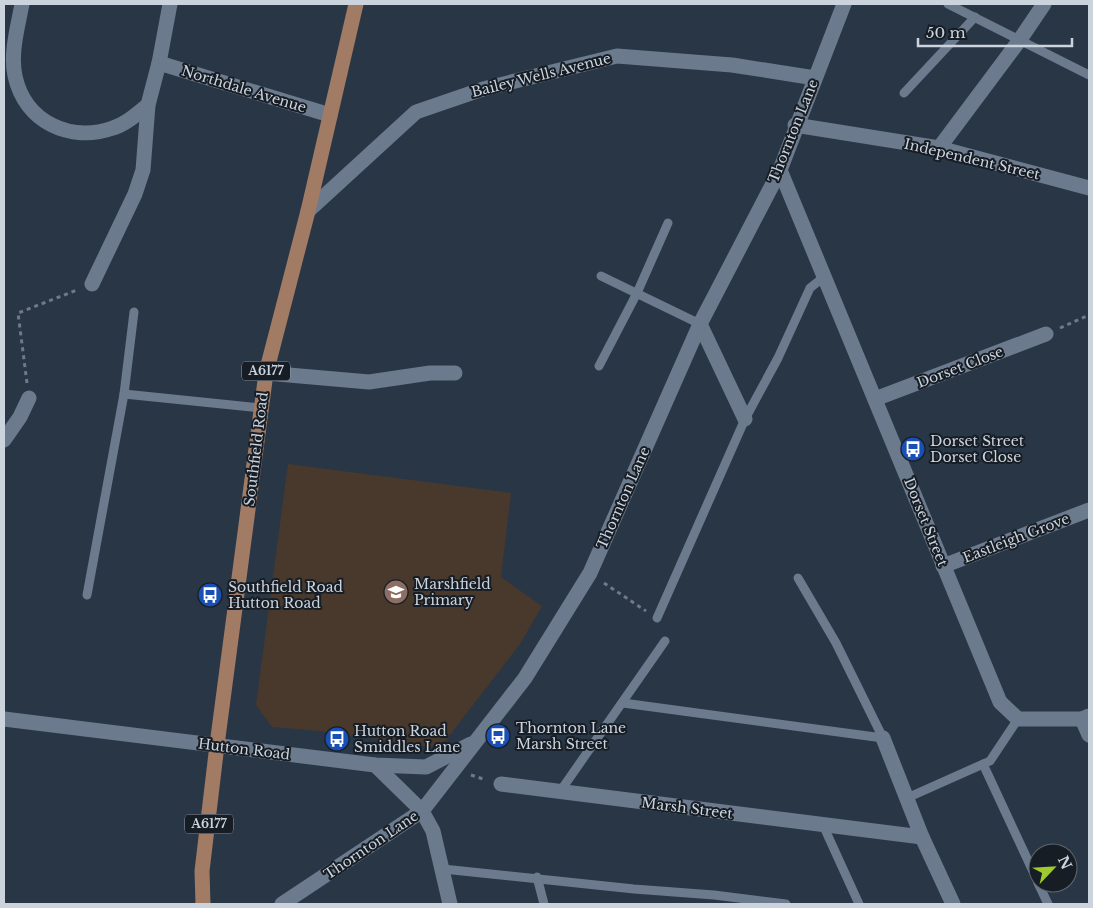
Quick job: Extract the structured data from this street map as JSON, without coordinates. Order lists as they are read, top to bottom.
{
  "streets": {
    "main road": ["A6177", "Southfield Road"],
    "street": [
      "Bailey Wells Avenue",
      "Northdale Avenue",
      "Thornton Lane",
      "Independent Street",
      "Dorset Close",
      "Dorset Street",
      "Eastleigh Grove",
      "Hutton Road",
      "Marsh Street"
    ]
  },
  "crossings": [
    ["Bailey Wells Avenue", "Thornton Lane"],
    ["Bailey Wells Avenue", "Southfield Road"],
    ["Northdale Avenue", "Southfield Road"],
    ["Thornton Lane", "Independent Street"],
    ["Thornton Lane", "Dorset Street"],
    ["Thornton Lane", "Hutton Road"],
    ["Dorset Close", "Dorset Street"],
    ["Southfield Road", "Hutton Road"],
    ["Dorset Street", "Eastleigh Grove"]
  ],
  "places": {
    "bus stop": [
      "Dorset Street Dorset Close",
      "Southfield Road Hutton Road",
      "Thornton Lane Marsh Street",
      "Hutton Road Smiddles Lane"
    ],
    "school or university": ["Marshfield Primary"]
  },
  "scale_bar": "50 m",
  "north": "top right"
}
